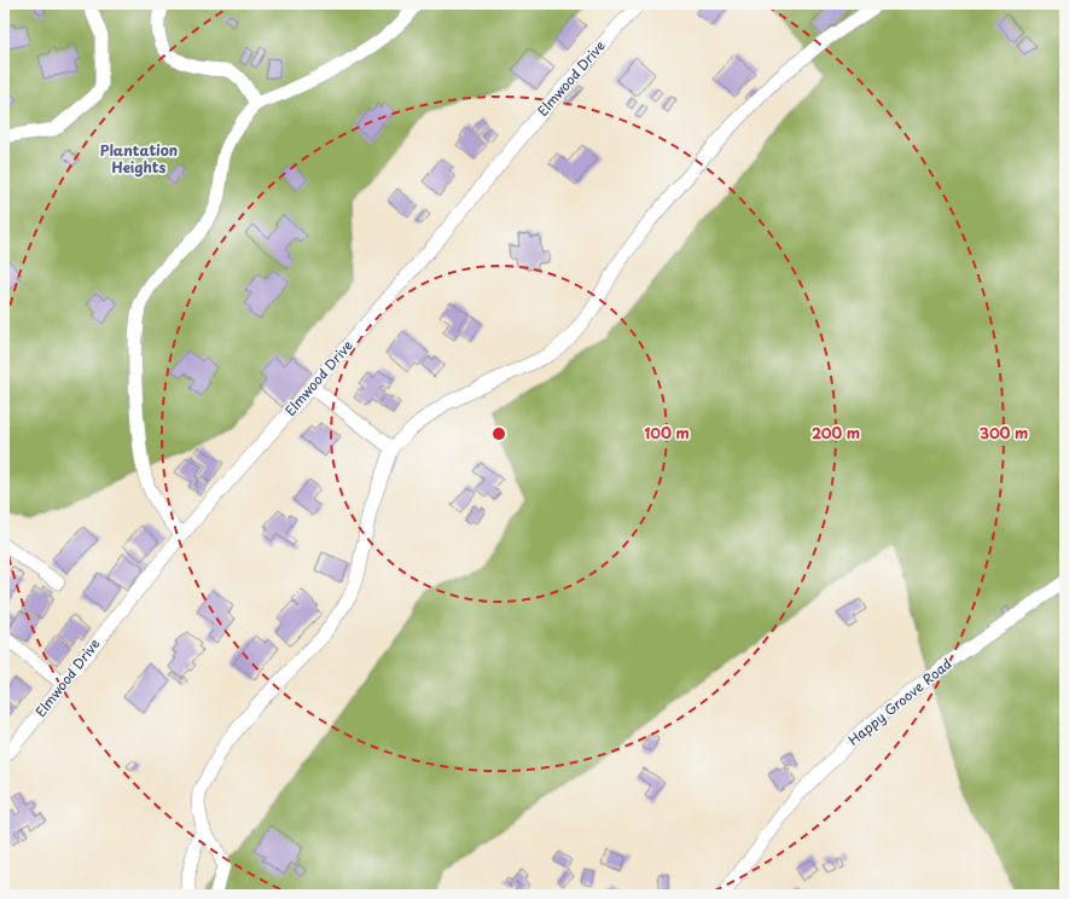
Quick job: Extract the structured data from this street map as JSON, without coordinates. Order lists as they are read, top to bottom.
{
  "streets": {
    "street": ["Elmwood Drive", "Happy Groove Road"]
  },
  "districts": ["Plantation Heights"],
  "rings": ["100 m", "200 m", "300 m"]
}
